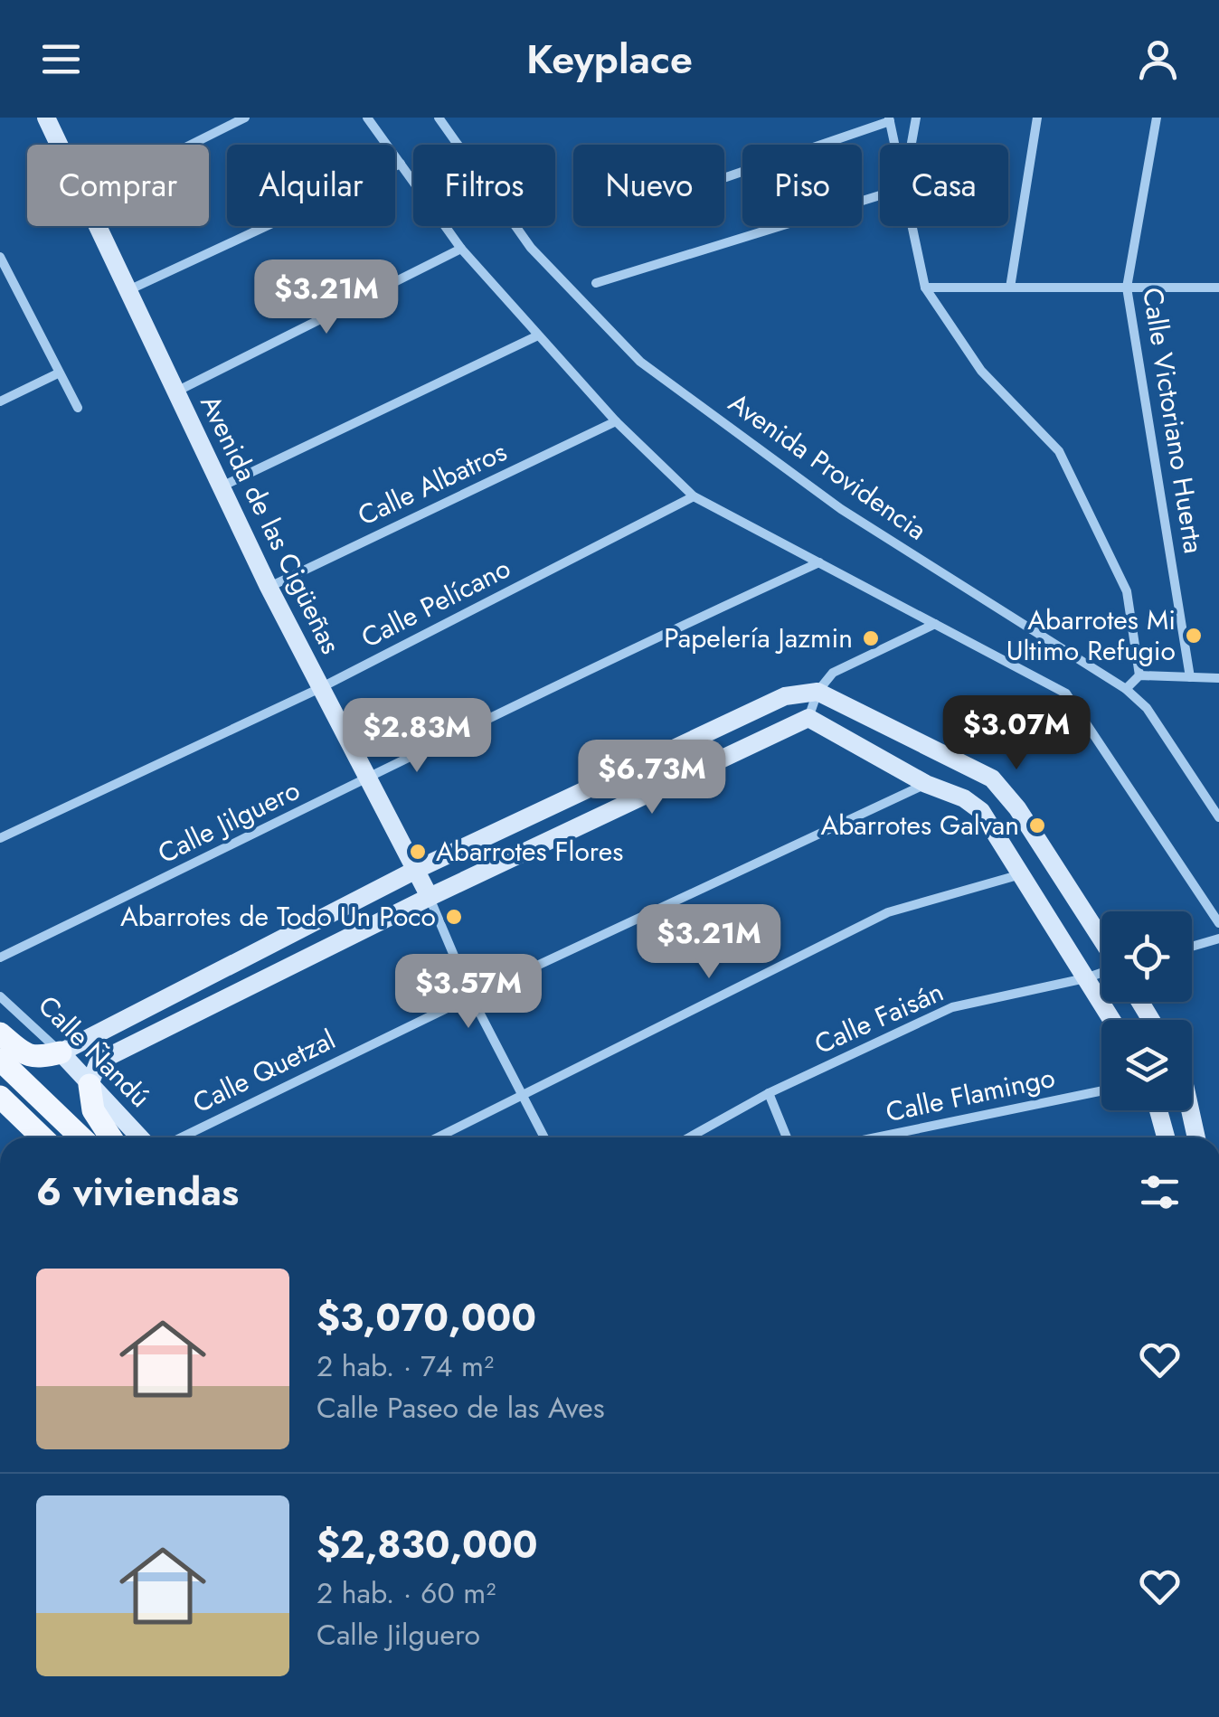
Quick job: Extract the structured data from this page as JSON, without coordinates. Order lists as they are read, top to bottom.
{
  "streets": {
    "street": [
      "Calle Victoriano Huerta",
      "Avenida Providencia",
      "Calle Albatros",
      "Avenida de las Cigüeñas",
      "Calle Pelícano",
      "Calle Jilguero",
      "Calle Faisán",
      "Calle Ñandú",
      "Calle Quetzal",
      "Calle Flamingo"
    ]
  },
  "crossings": [
    ["Calle Albatros", "Avenida de las Cigüeñas"],
    ["Avenida de las Cigüeñas", "Calle Pelícano"],
    ["Avenida de las Cigüeñas", "Calle Jilguero"],
    ["Avenida de las Cigüeñas", "Calle Quetzal"]
  ],
  "places": [
    "Abarrotes Mi Ultimo Refugio",
    "Papelería Jazmin",
    "Abarrotes Galvan",
    "Abarrotes Flores",
    "Abarrotes de Todo Un Poco"
  ],
  "page": {
    "header": "Keyplace",
    "chip": [
      "Comprar",
      "Alquilar",
      "Filtros",
      "Nuevo",
      "Piso",
      "Casa"
    ],
    "price": [
      "$3.21M",
      "$3.07M",
      "$2.83M",
      "$6.73M",
      "$3.21M",
      "$3.57M"
    ],
    "heading": "6 viviendas",
    "list": [
      {
        "name": "$3,070,000",
        "note": "2 hab. · 74 m² · Calle Paseo de las Aves"
      },
      {
        "name": "$2,830,000",
        "note": "2 hab. · 60 m² · Calle Jilguero"
      }
    ]
  }
}
